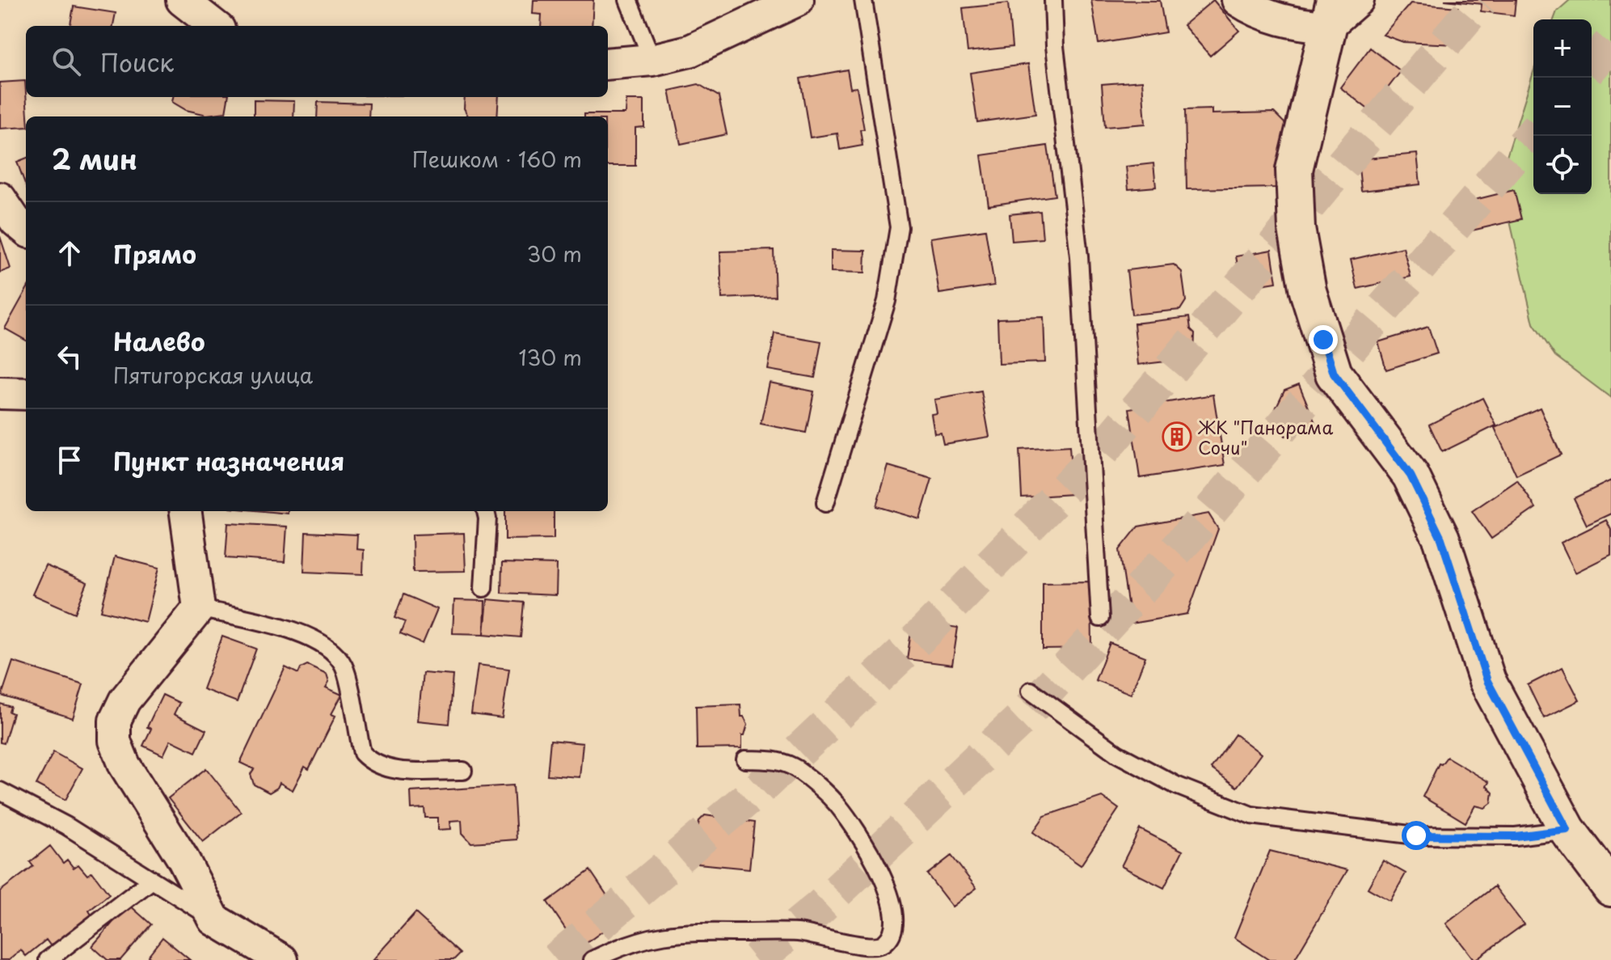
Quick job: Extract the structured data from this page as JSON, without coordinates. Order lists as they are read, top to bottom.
{
  "places": {
    "building": ["ЖК \"Панорама Сочи\""]
  },
  "page": {
    "map_buttons": ["+", "−"],
    "search": "Поиск",
    "heading": ["2 мин", "Пешком · 160 m"],
    "list": [
      ["Прямо", "30 m"],
      ["Налево", "Пятигорская улица", "130 m"],
      "Пункт назначения"
    ]
  }
}
